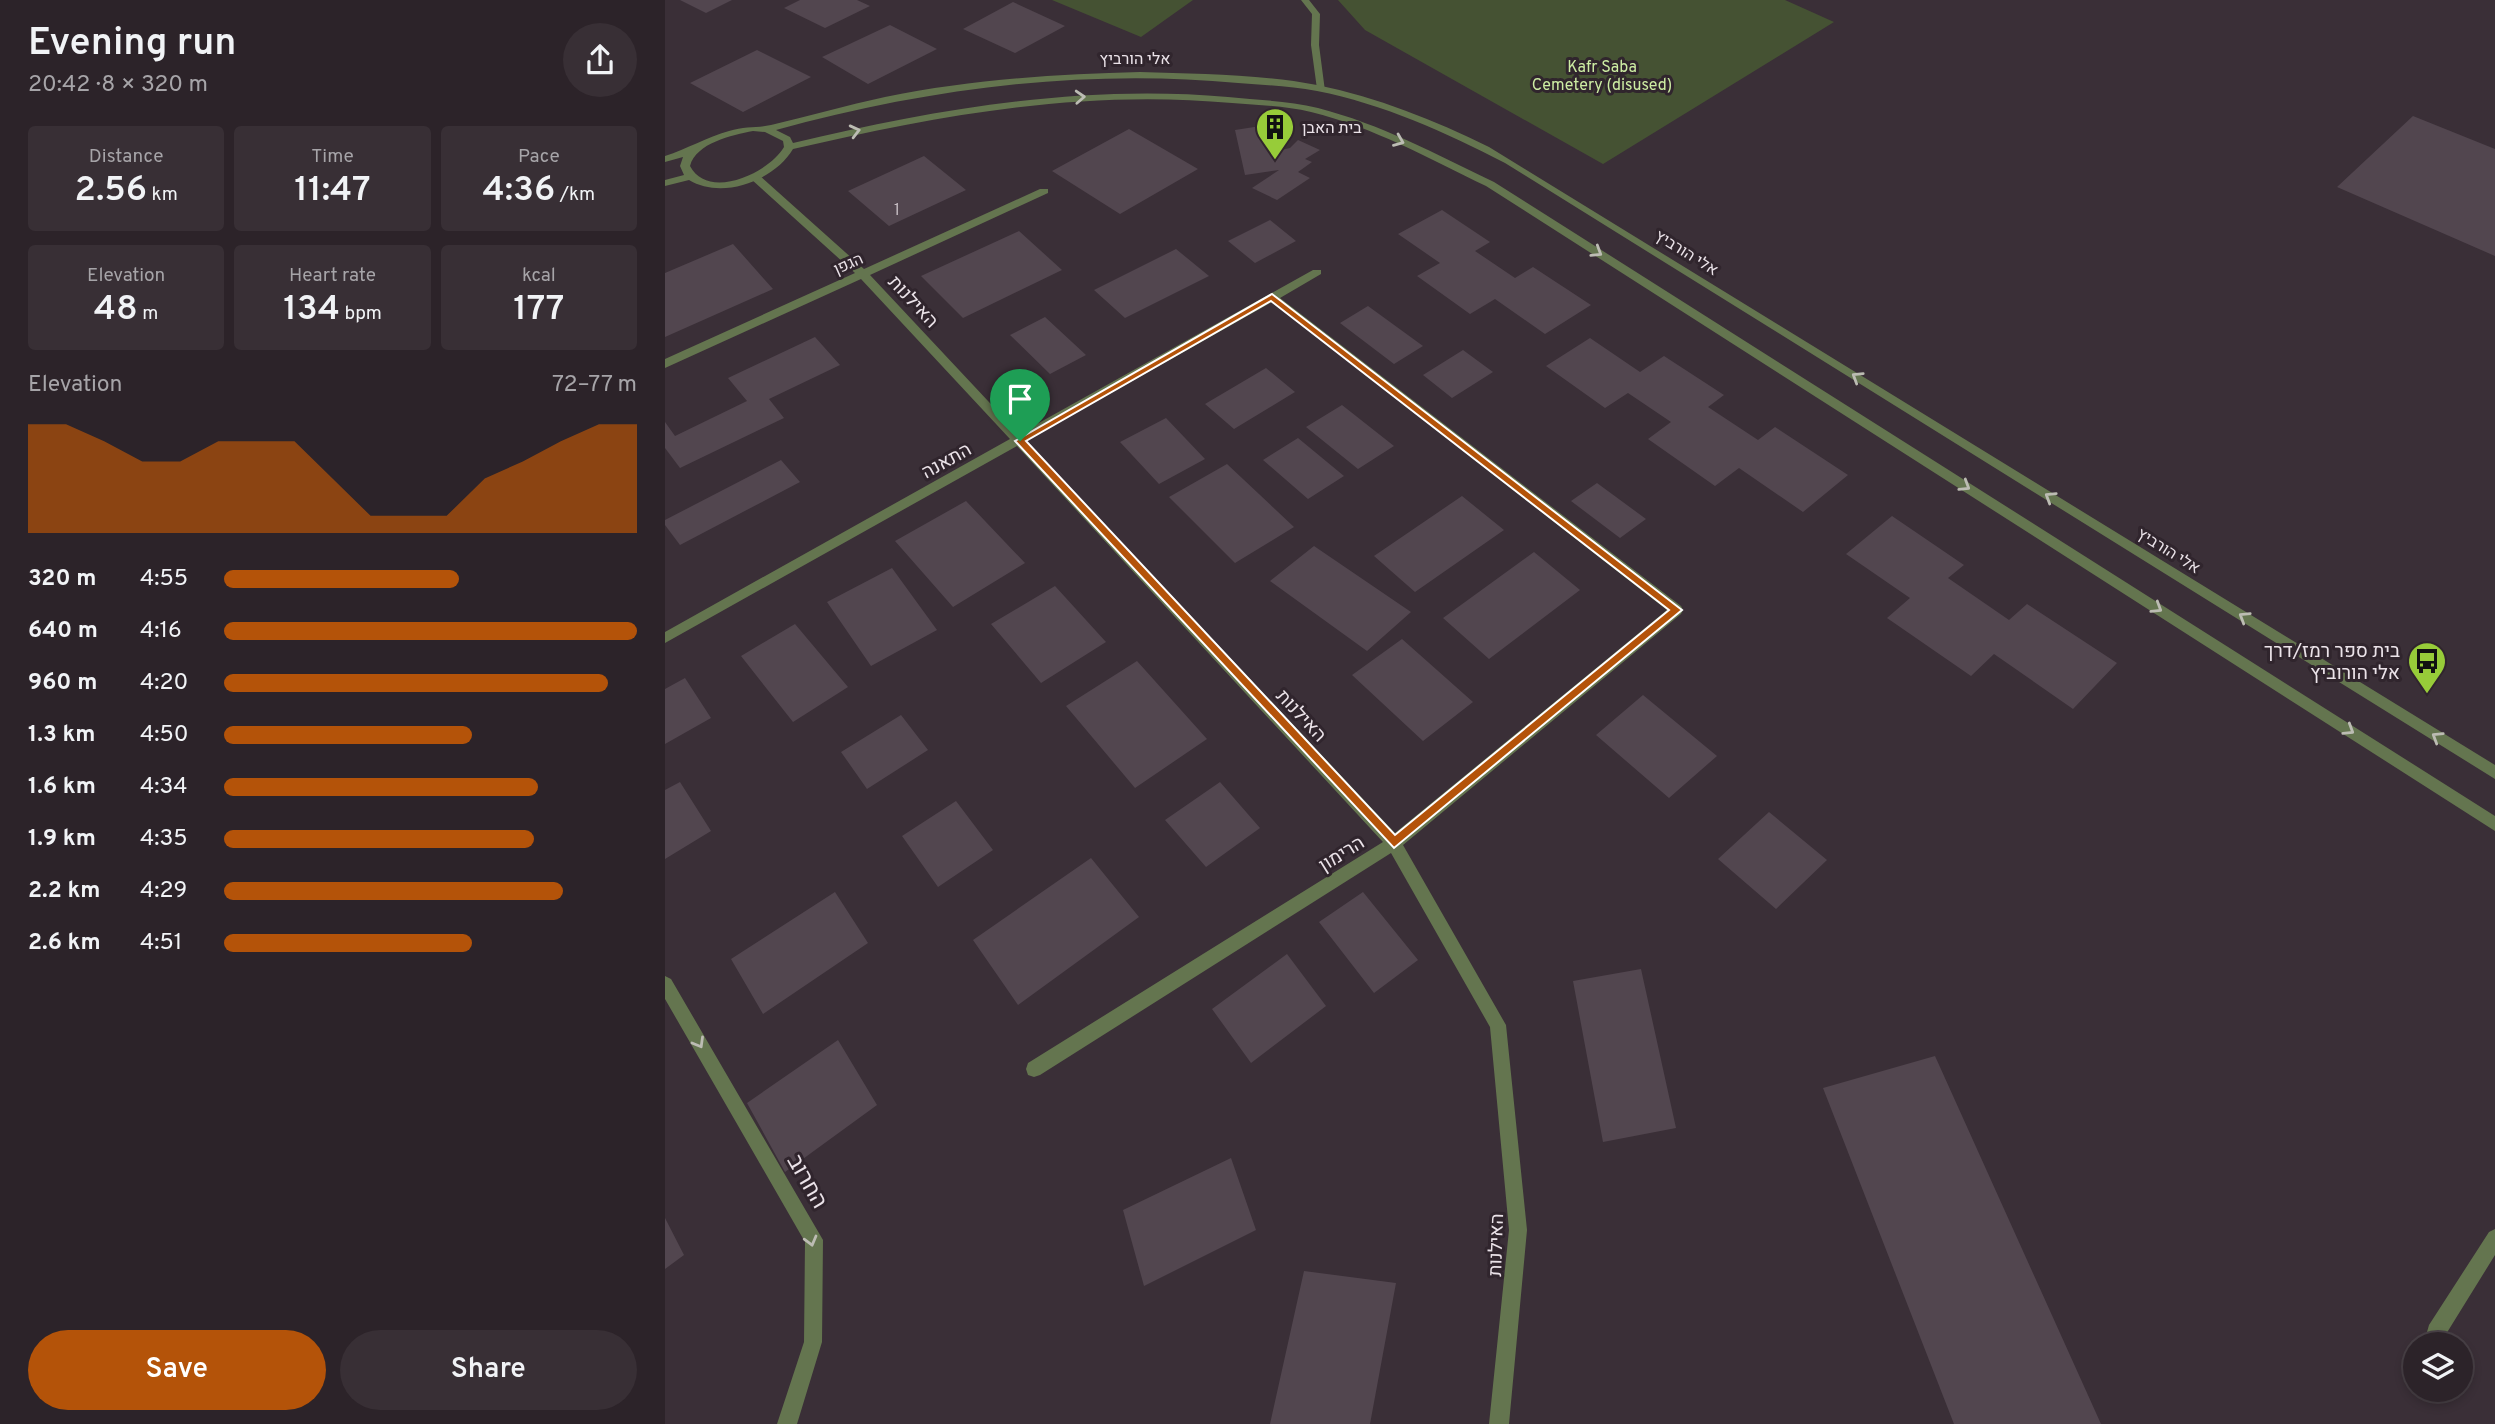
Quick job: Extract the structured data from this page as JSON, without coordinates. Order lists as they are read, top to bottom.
{
  "streets": {
    "street": [
      "אלי הורביץ",
      "הגפן",
      "האילנות",
      "התאנה",
      "הרימון",
      "החרוב"
    ]
  },
  "crossings": [
    ["הגפן", "האילנות"],
    ["האילנות", "התאנה"],
    ["האילנות", "הרימון"],
    ["התאנה", "הרימון"]
  ],
  "one_way": ["החרוב"],
  "parks": ["Kafr Saba Cemetery (disused)"],
  "places": {
    "building": ["בית האבן"],
    "bus stop": ["בית ספר רמז/דרך אלי הורוביץ"]
  },
  "house_numbers": ["1"],
  "page": {
    "heading": ["Evening run", "20:42 · 8 × 320 m"],
    "stats": [
      ["Distance", "2.56 km"],
      ["Time", "11:47"],
      ["Pace", "4:36 /km"],
      ["Elevation", "48 m"],
      ["Heart rate", "134 bpm"],
      ["kcal", "177"]
    ],
    "chart": ["Elevation", "72–77 m"],
    "list": [
      {
        "name": "320 m",
        "note": "4:55"
      },
      {
        "name": "640 m",
        "note": "4:16"
      },
      {
        "name": "960 m",
        "note": "4:20"
      },
      {
        "name": "1.3 km",
        "note": "4:50"
      },
      {
        "name": "1.6 km",
        "note": "4:34"
      },
      {
        "name": "1.9 km",
        "note": "4:35"
      },
      {
        "name": "2.2 km",
        "note": "4:29"
      },
      {
        "name": "2.6 km",
        "note": "4:51"
      }
    ],
    "buttons": ["Save", "Share"]
  }
}
